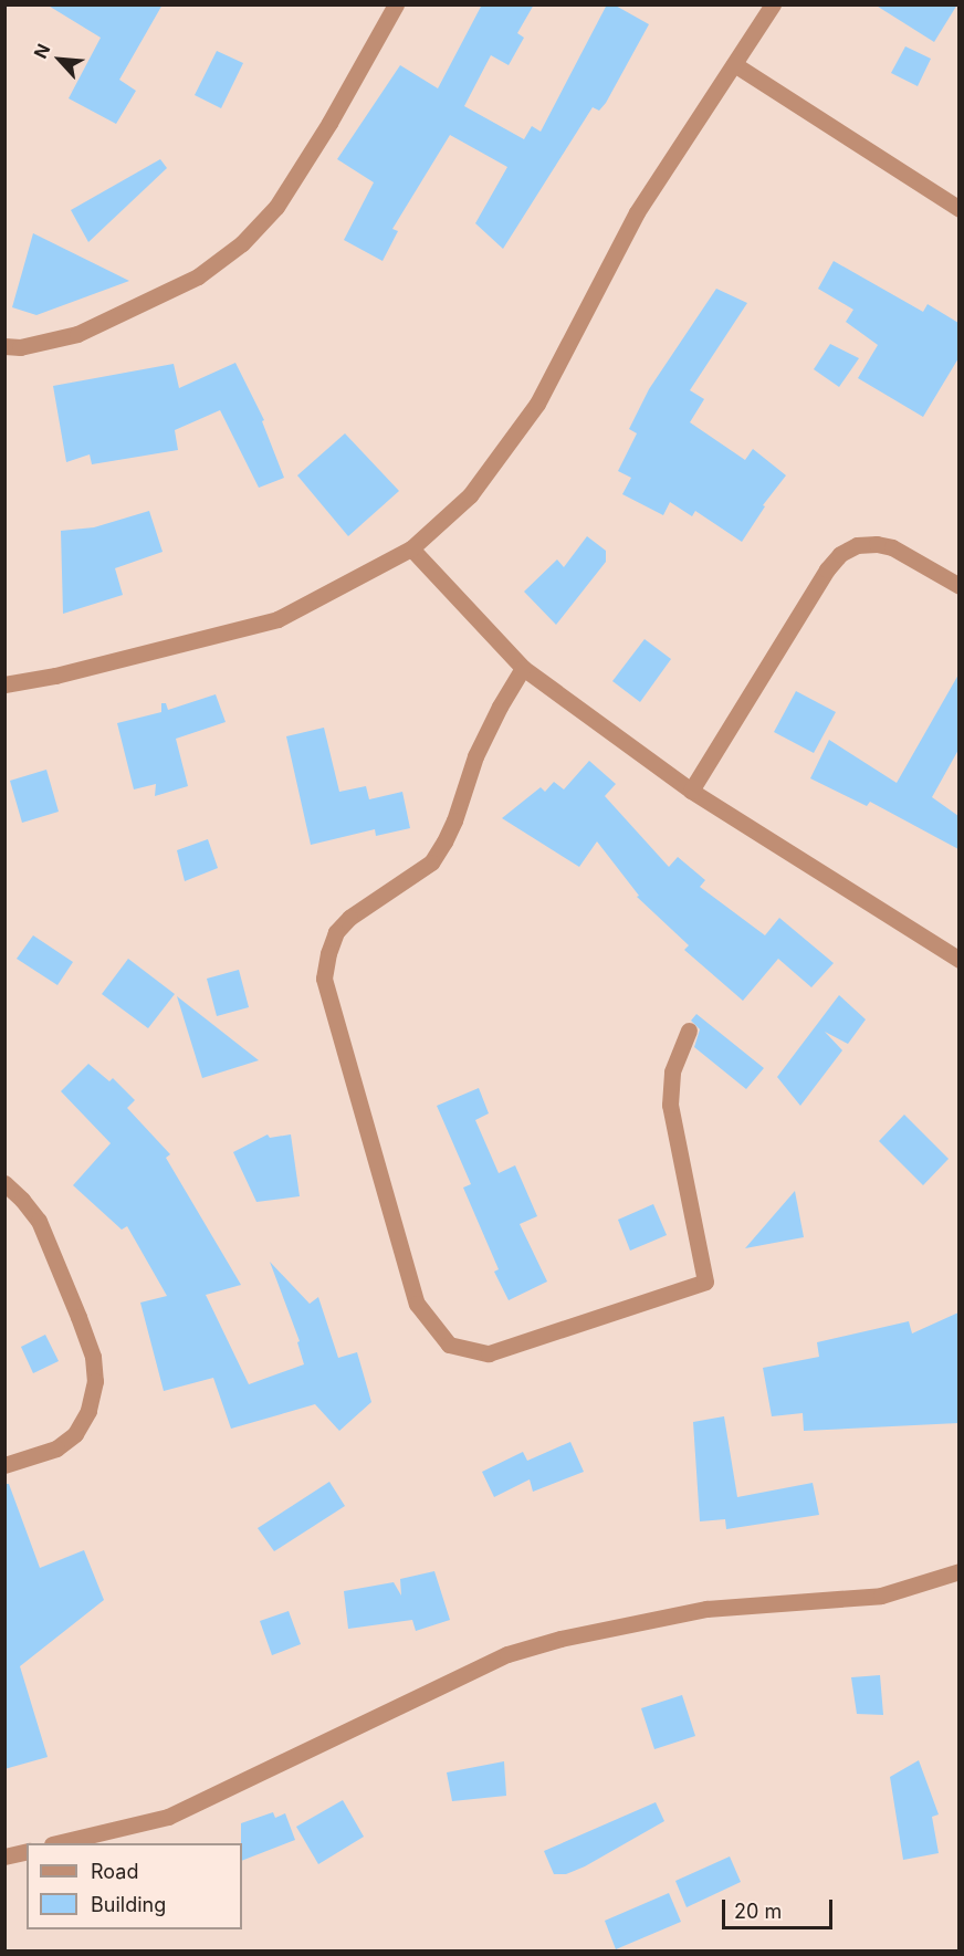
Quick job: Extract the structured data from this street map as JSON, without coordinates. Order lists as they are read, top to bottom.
{
  "legend": ["Road", "Building"],
  "scale_bar": "20 m",
  "north": "top left"
}
